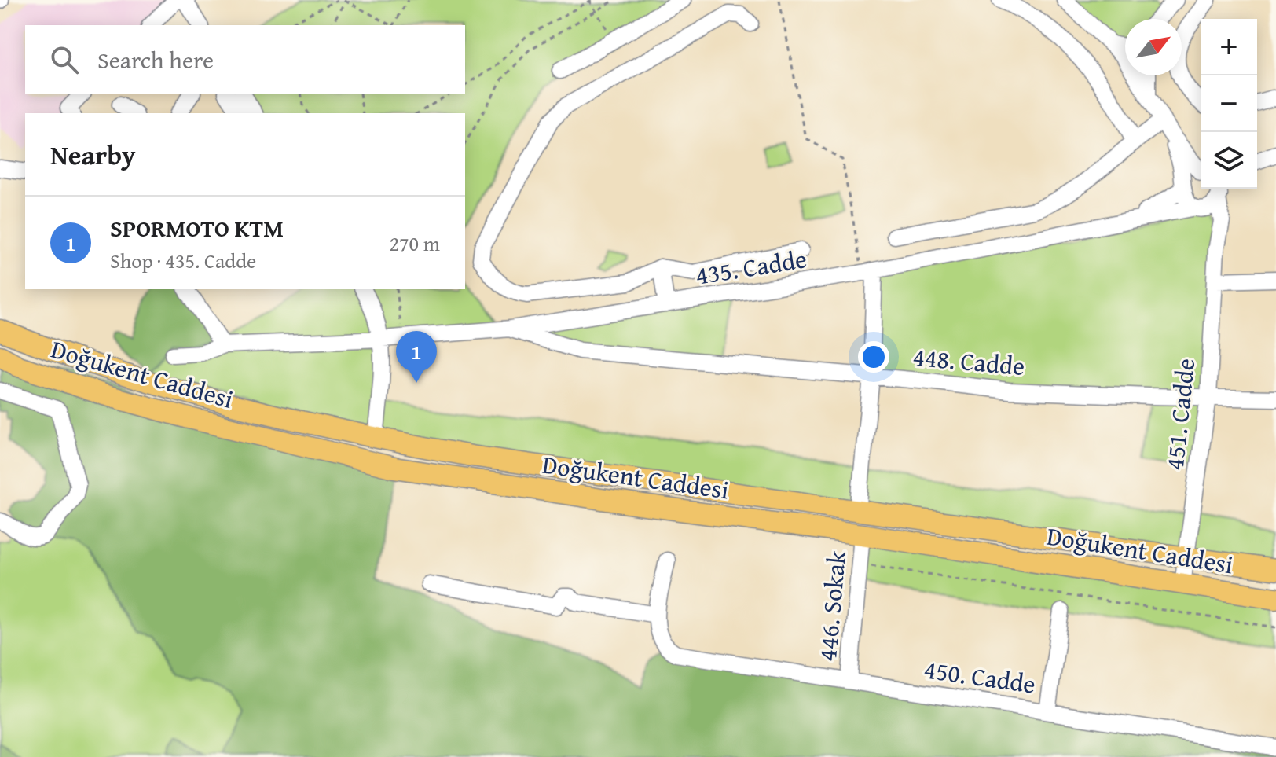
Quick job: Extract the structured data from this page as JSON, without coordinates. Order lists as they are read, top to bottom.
{
  "streets": {
    "main road": ["Doğukent Caddesi"],
    "street": [
      "435. Cadde",
      "448. Cadde",
      "451. Cadde",
      "446. Sokak",
      "450. Cadde"
    ]
  },
  "crossings": [
    ["435. Cadde", "448. Cadde"],
    ["448. Cadde", "451. Cadde"],
    ["Doğukent Caddesi", "451. Cadde"],
    ["Doğukent Caddesi", "446. Sokak"],
    ["446. Sokak", "450. Cadde"]
  ],
  "north": "top right",
  "page": {
    "map_buttons": ["+", "−"],
    "search": "Search here",
    "heading": "Nearby",
    "list": [
      {
        "mark": "1",
        "name": "SPORMOTO KTM",
        "note": "Shop · 435. Cadde",
        "value": "270 m"
      }
    ],
    "pins": "1"
  }
}
